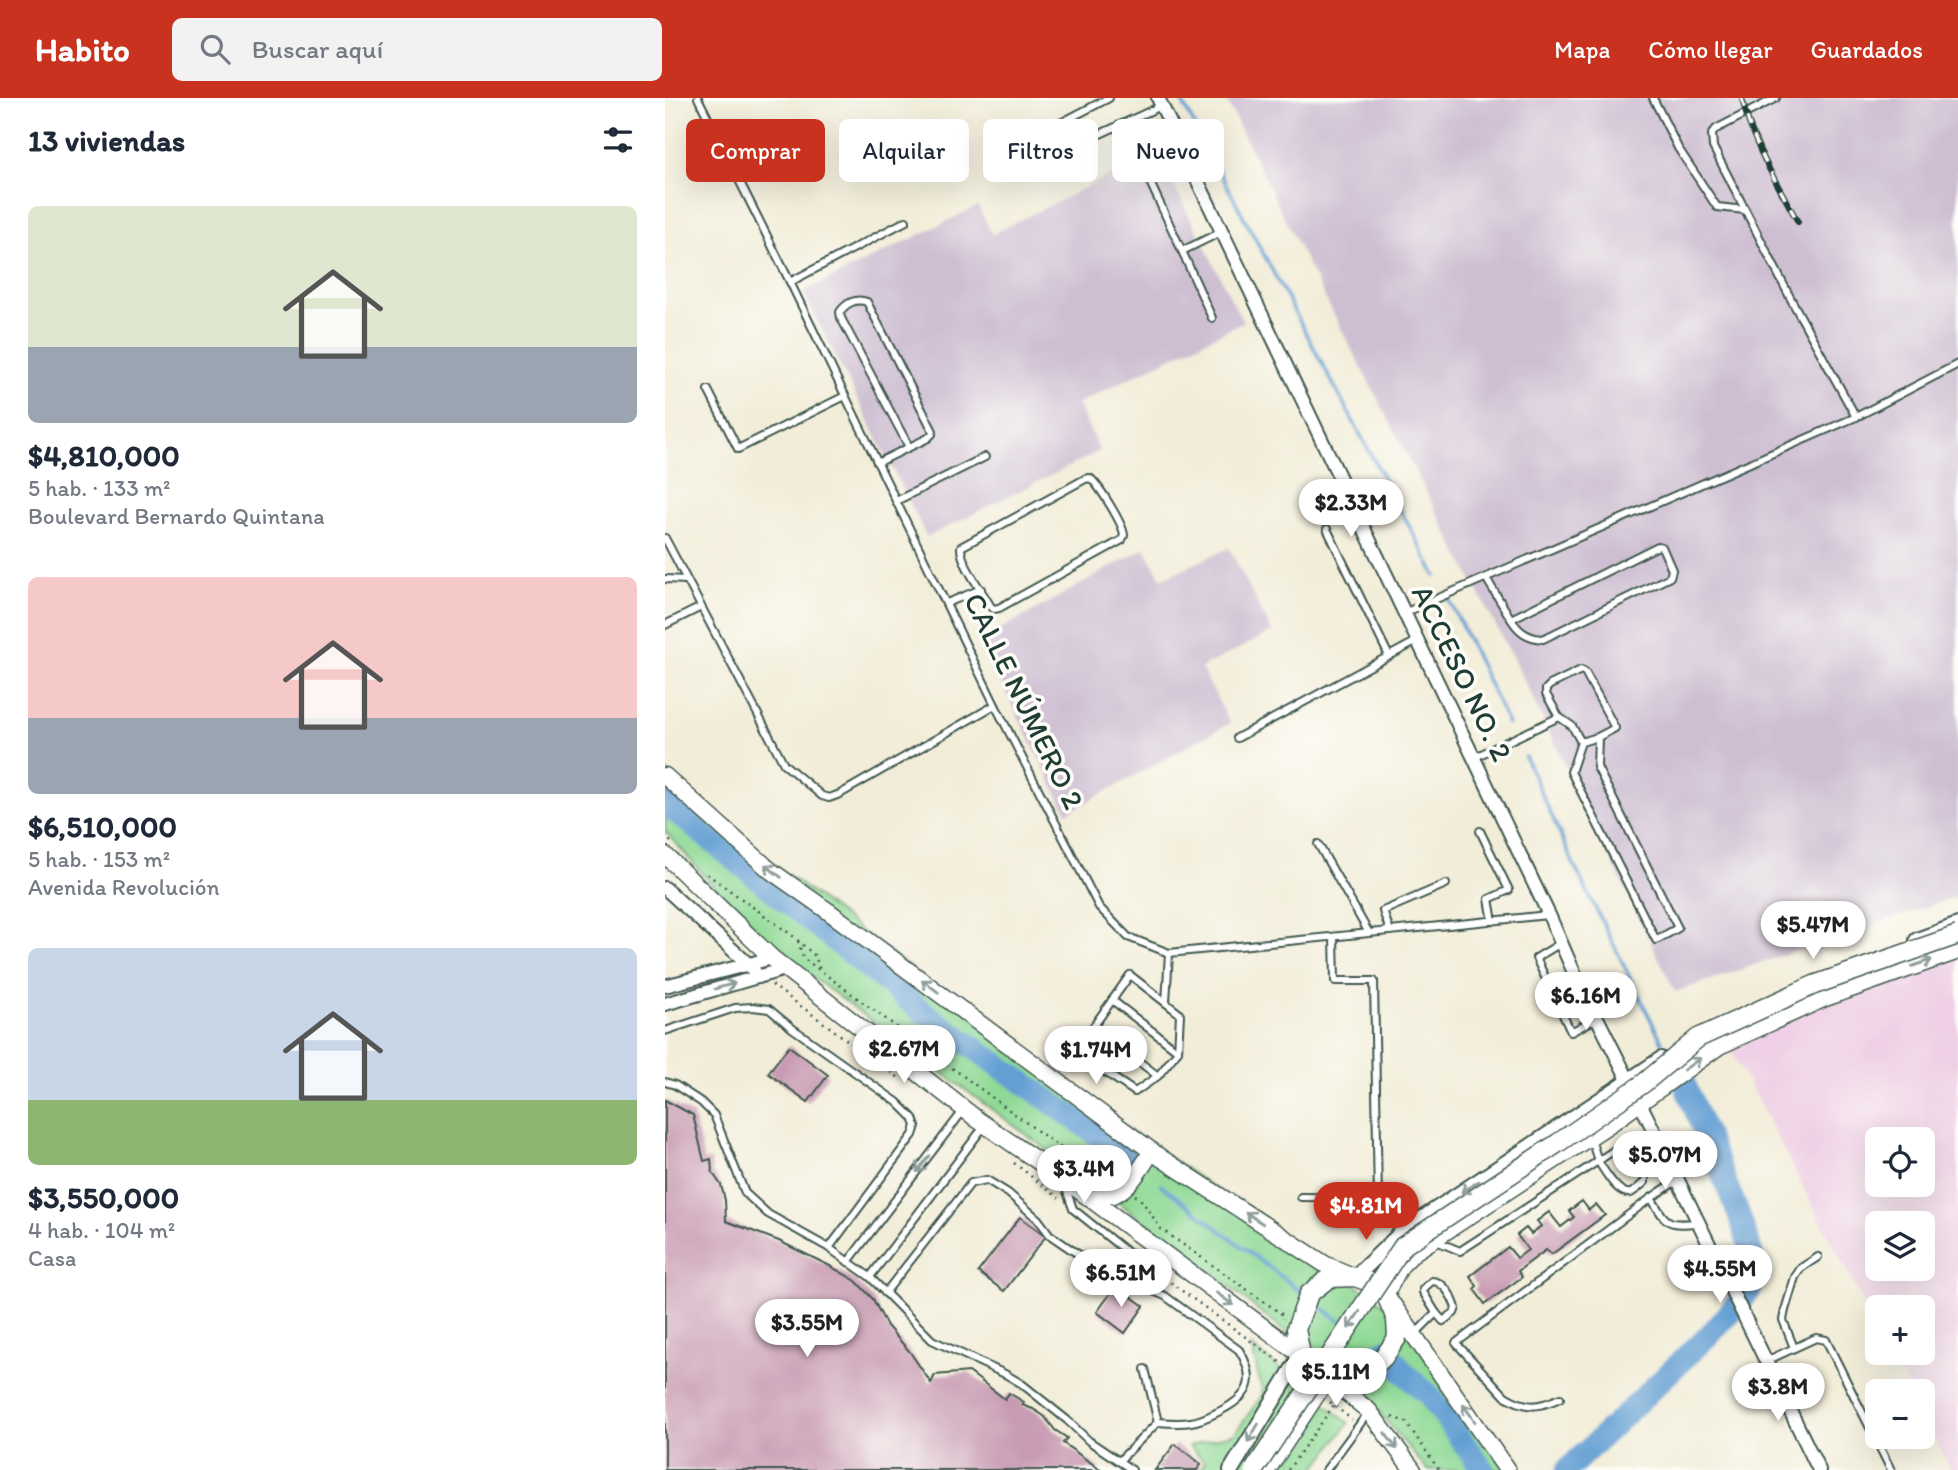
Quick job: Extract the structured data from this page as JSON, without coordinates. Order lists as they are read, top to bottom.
{
  "streets": {
    "street": ["ACCESO NO. 2"],
    "lane": ["CALLE NÚMERO 2"]
  },
  "crossings": [
    ["ACCESO NO. 2", "CALLE NÚMERO 2"]
  ],
  "page": {
    "header": "Habito",
    "search": "Buscar aquí",
    "nav": ["Mapa", "Cómo llegar", "Guardados"],
    "heading": "13 viviendas",
    "chip": [
      "Comprar",
      "Alquilar",
      "Filtros",
      "Nuevo"
    ],
    "list": [
      {
        "name": "$4,810,000",
        "note": "5 hab. · 133 m² · Boulevard Bernardo Quintana"
      },
      {
        "name": "$6,510,000",
        "note": "5 hab. · 153 m² · Avenida Revolución"
      },
      {
        "name": "$3,550,000",
        "note": "4 hab. · 104 m² · Casa"
      }
    ],
    "price": [
      "$2.33M",
      "$5.47M",
      "$6.16M",
      "$2.67M",
      "$1.74M",
      "$5.07M",
      "$3.4M",
      "$4.81M",
      "$4.55M",
      "$6.51M",
      "$3.55M",
      "$5.11M",
      "$3.8M"
    ],
    "map_buttons": ["+", "−"]
  }
}
